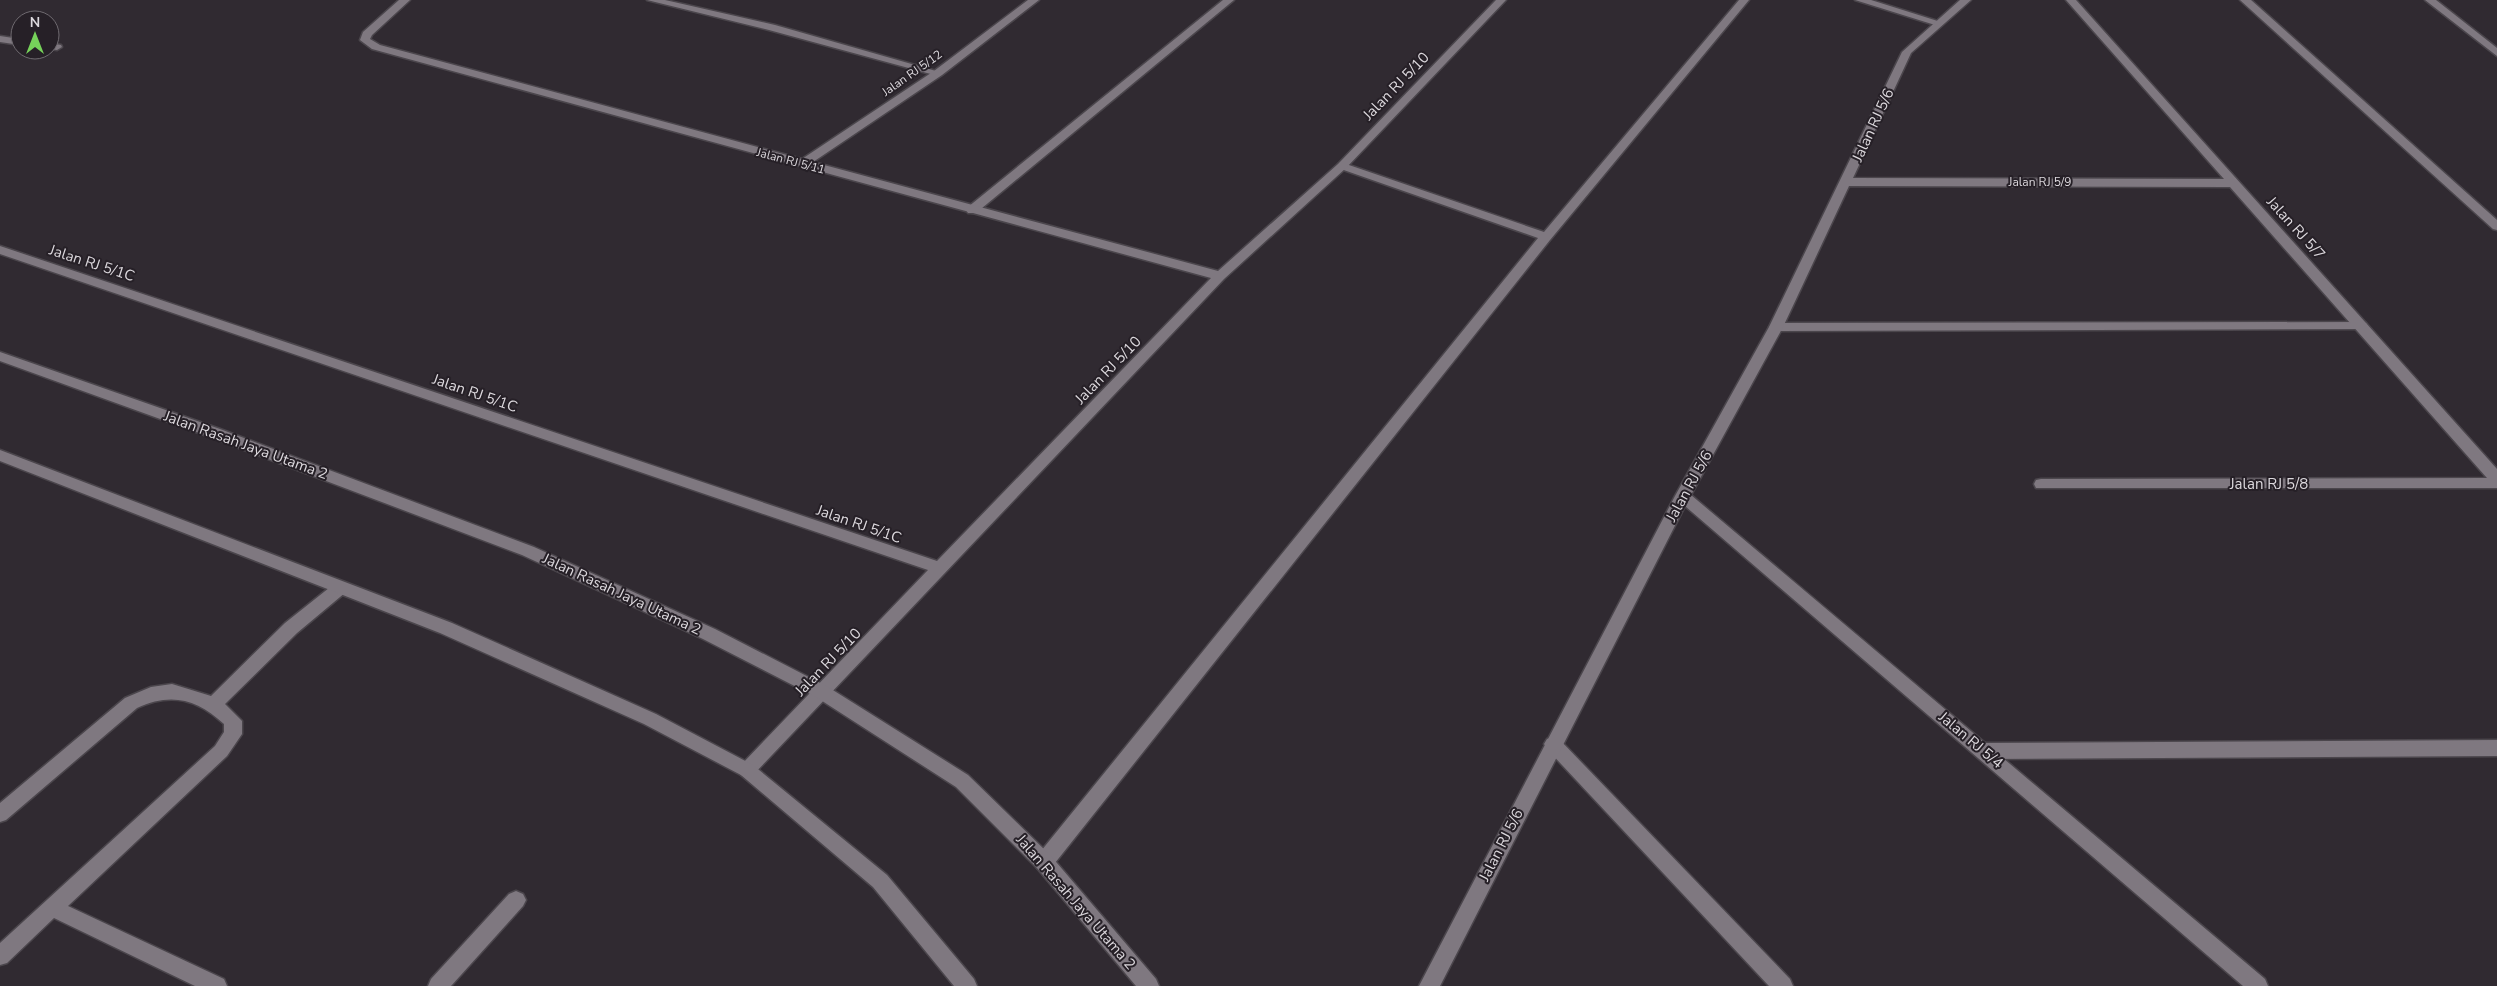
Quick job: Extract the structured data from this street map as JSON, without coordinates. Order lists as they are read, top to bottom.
{
  "streets": {
    "street": [
      "Jalan RJ 5/12",
      "Jalan RJ 5/10",
      "Jalan RJ 5/6",
      "Jalan RJ 5/11",
      "Jalan RJ 5/9",
      "Jalan RJ 5/7",
      "Jalan RJ 5/1C",
      "Jalan Rasah Jaya Utama 2",
      "Jalan RJ 5/8",
      "Jalan RJ 5/4"
    ]
  },
  "crossings": [
    ["Jalan RJ 5/12", "Jalan RJ 5/11"],
    ["Jalan RJ 5/10", "Jalan RJ 5/11"],
    ["Jalan RJ 5/10", "Jalan RJ 5/1C"],
    ["Jalan RJ 5/10", "Jalan Rasah Jaya Utama 2"],
    ["Jalan RJ 5/6", "Jalan RJ 5/9"],
    ["Jalan RJ 5/6", "Jalan RJ 5/4"],
    ["Jalan RJ 5/9", "Jalan RJ 5/7"]
  ],
  "north": "top"
}
